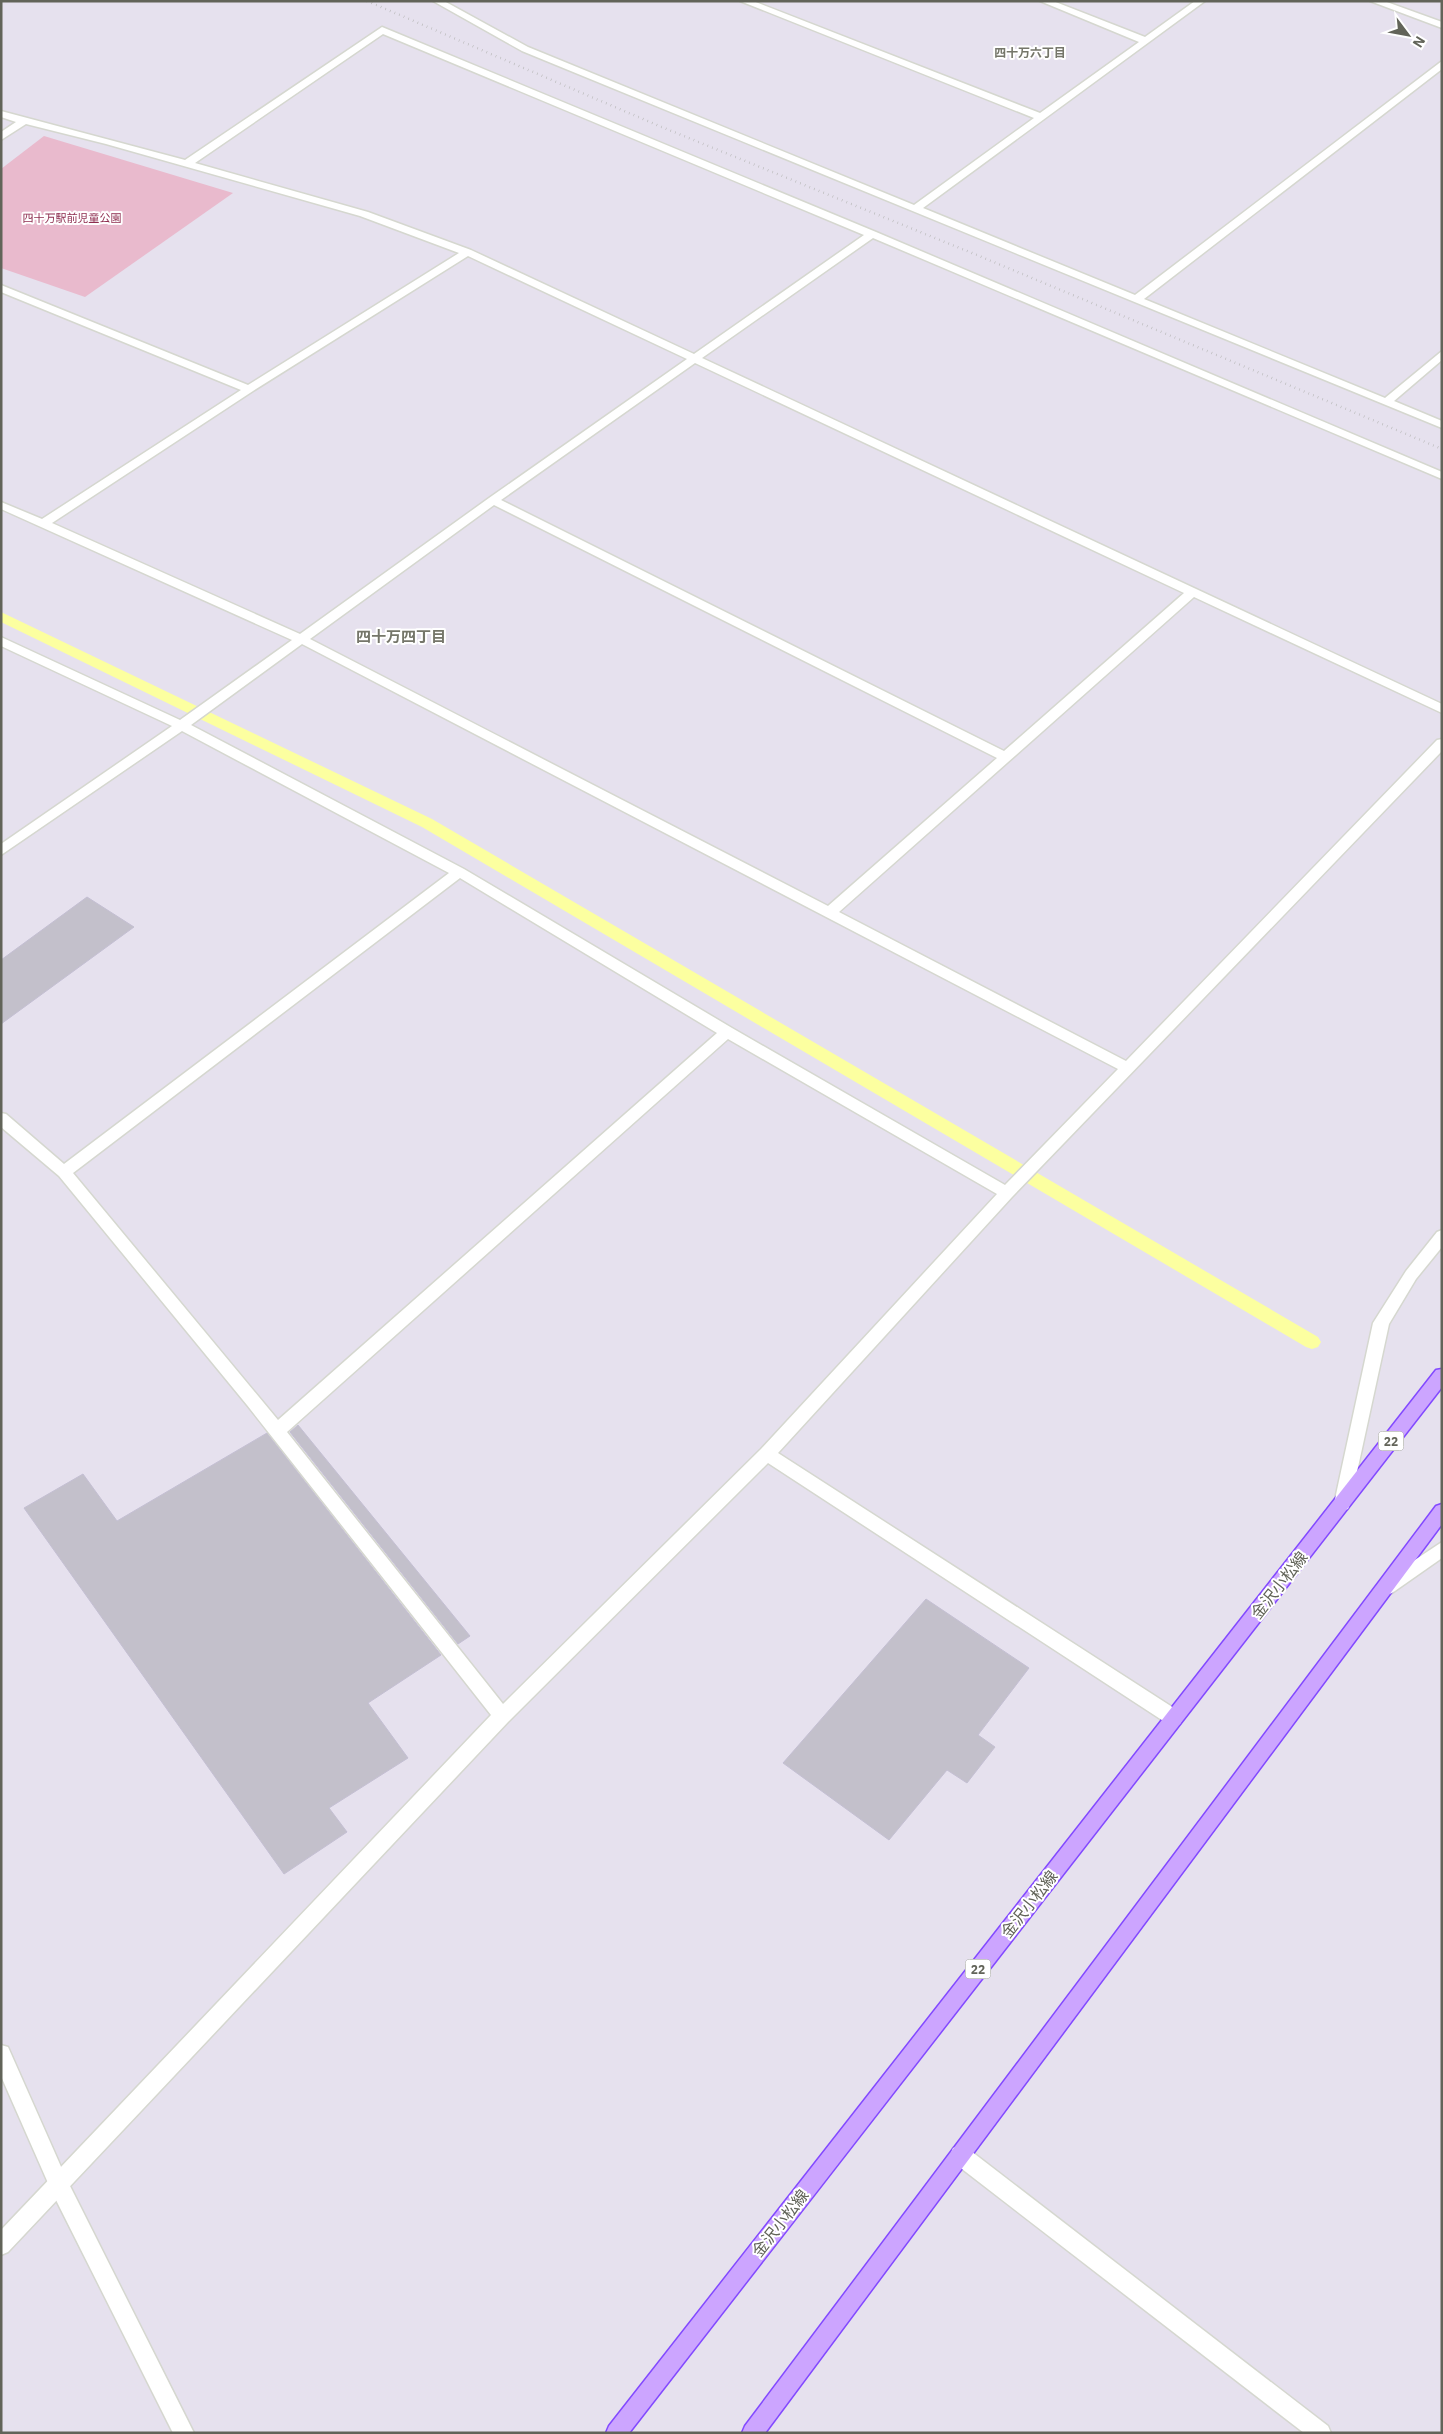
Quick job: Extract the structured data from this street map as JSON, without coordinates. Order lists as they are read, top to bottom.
{
  "streets": {
    "main road": ["22", "金沢小松線"]
  },
  "districts": ["四十万六丁目", "四十万四丁目"],
  "parks": ["四十万駅前児童公園"],
  "north": "bottom right"
}
